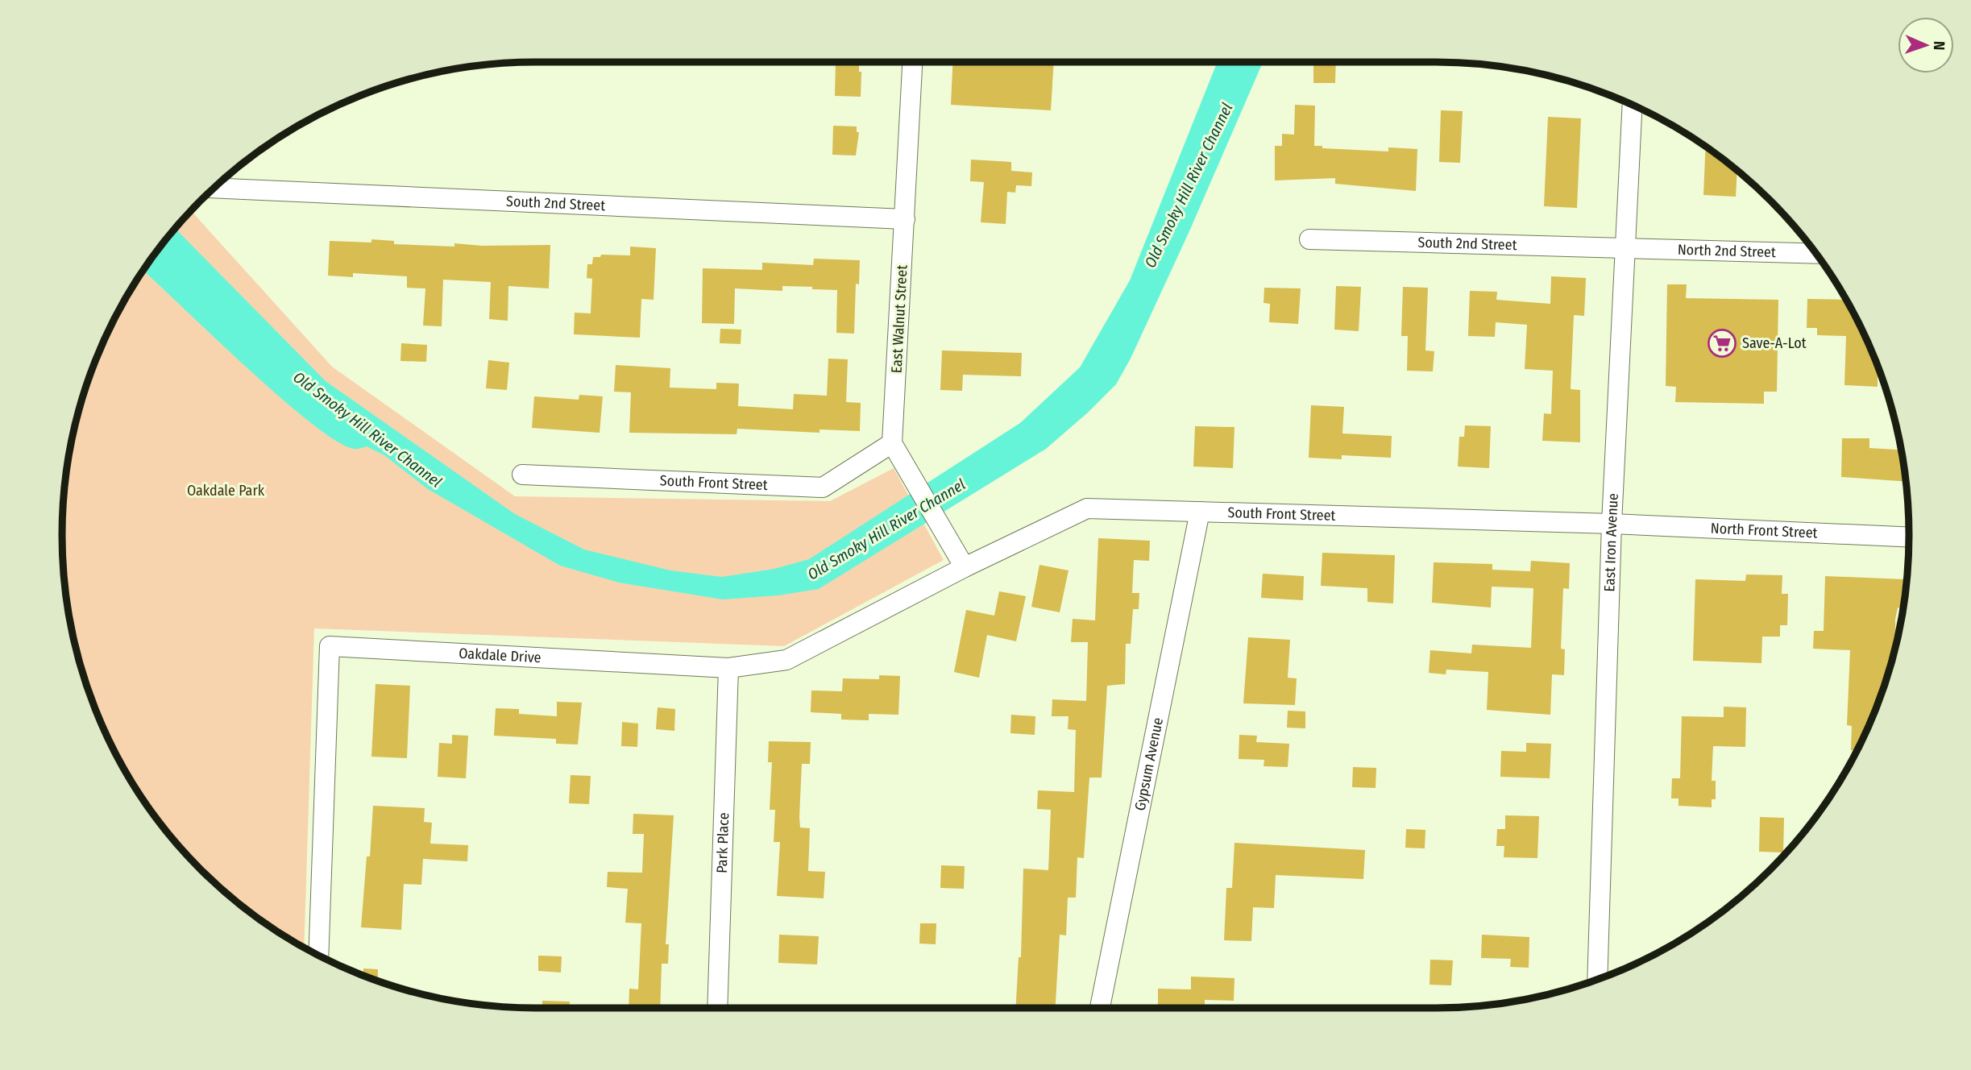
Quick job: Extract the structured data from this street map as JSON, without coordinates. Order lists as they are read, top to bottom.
{
  "streets": {
    "street": [
      "South 2nd Street",
      "North 2nd Street",
      "East Walnut Street",
      "South Front Street",
      "North Front Street",
      "East Iron Avenue",
      "Oakdale Drive",
      "Gypsum Avenue",
      "Park Place"
    ]
  },
  "crossings": [
    ["South 2nd Street", "North 2nd Street"],
    ["South 2nd Street", "East Walnut Street"],
    ["South 2nd Street", "East Iron Avenue"],
    ["North 2nd Street", "East Iron Avenue"],
    ["East Walnut Street", "South Front Street"],
    ["South Front Street", "North Front Street"],
    ["South Front Street", "East Iron Avenue"],
    ["South Front Street", "Oakdale Drive"],
    ["South Front Street", "Gypsum Avenue"],
    ["North Front Street", "East Iron Avenue"],
    ["Oakdale Drive", "Park Place"]
  ],
  "water": ["Old Smoky Hill River Channel"],
  "parks": ["Oakdale Park"],
  "places": {
    "supermarket": ["Save-A-Lot"]
  },
  "north": "right"
}
